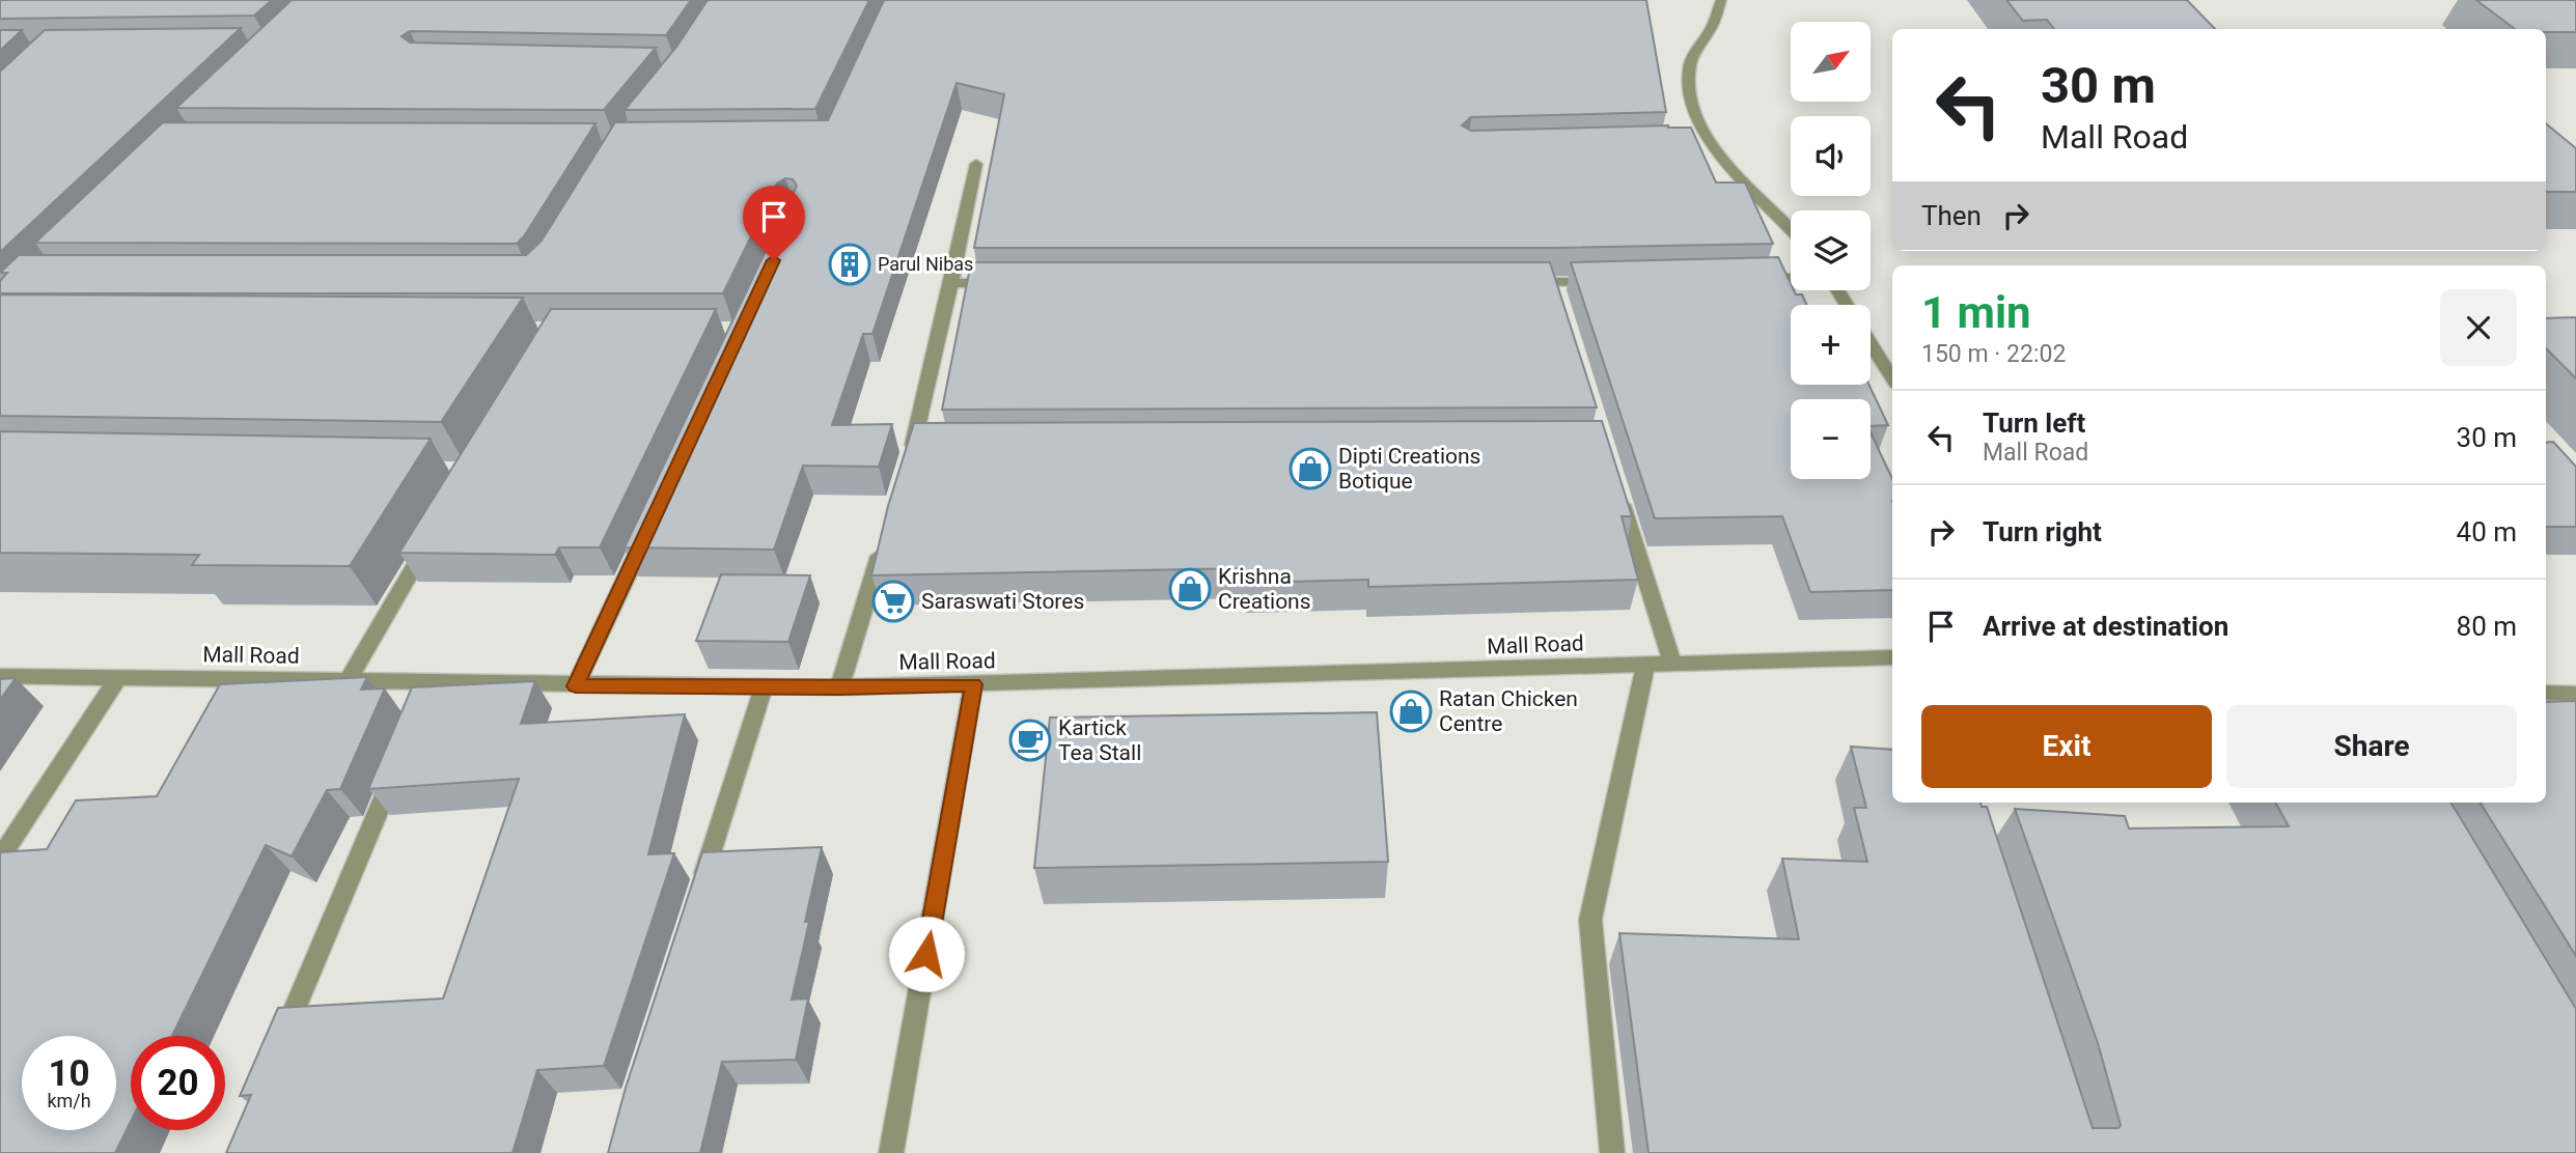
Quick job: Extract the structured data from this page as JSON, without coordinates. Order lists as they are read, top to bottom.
{
  "streets": {
    "street": ["Mall Road"]
  },
  "places": {
    "building": ["Parul Nibas"],
    "shop": ["Dipti Creations Botique", "Krishna Creations", "Ratan Chicken Centre"],
    "supermarket": ["Saraswati Stores"],
    "cafe": ["Kartick Tea Stall"]
  },
  "north": "top right",
  "page": {
    "map_buttons": ["+", "−"],
    "turn": ["30 m", "Mall Road"],
    "then": "Then",
    "heading": ["1 min", "150 m · 22:02"],
    "list": [
      {
        "name": "Turn left",
        "note": "Mall Road",
        "value": "30 m"
      },
      {
        "name": "Turn right",
        "value": "40 m"
      },
      {
        "name": "Arrive at destination",
        "value": "80 m"
      }
    ],
    "buttons": ["Exit", "Share"],
    "speed": "10 km/h",
    "limit": "20"
  }
}
